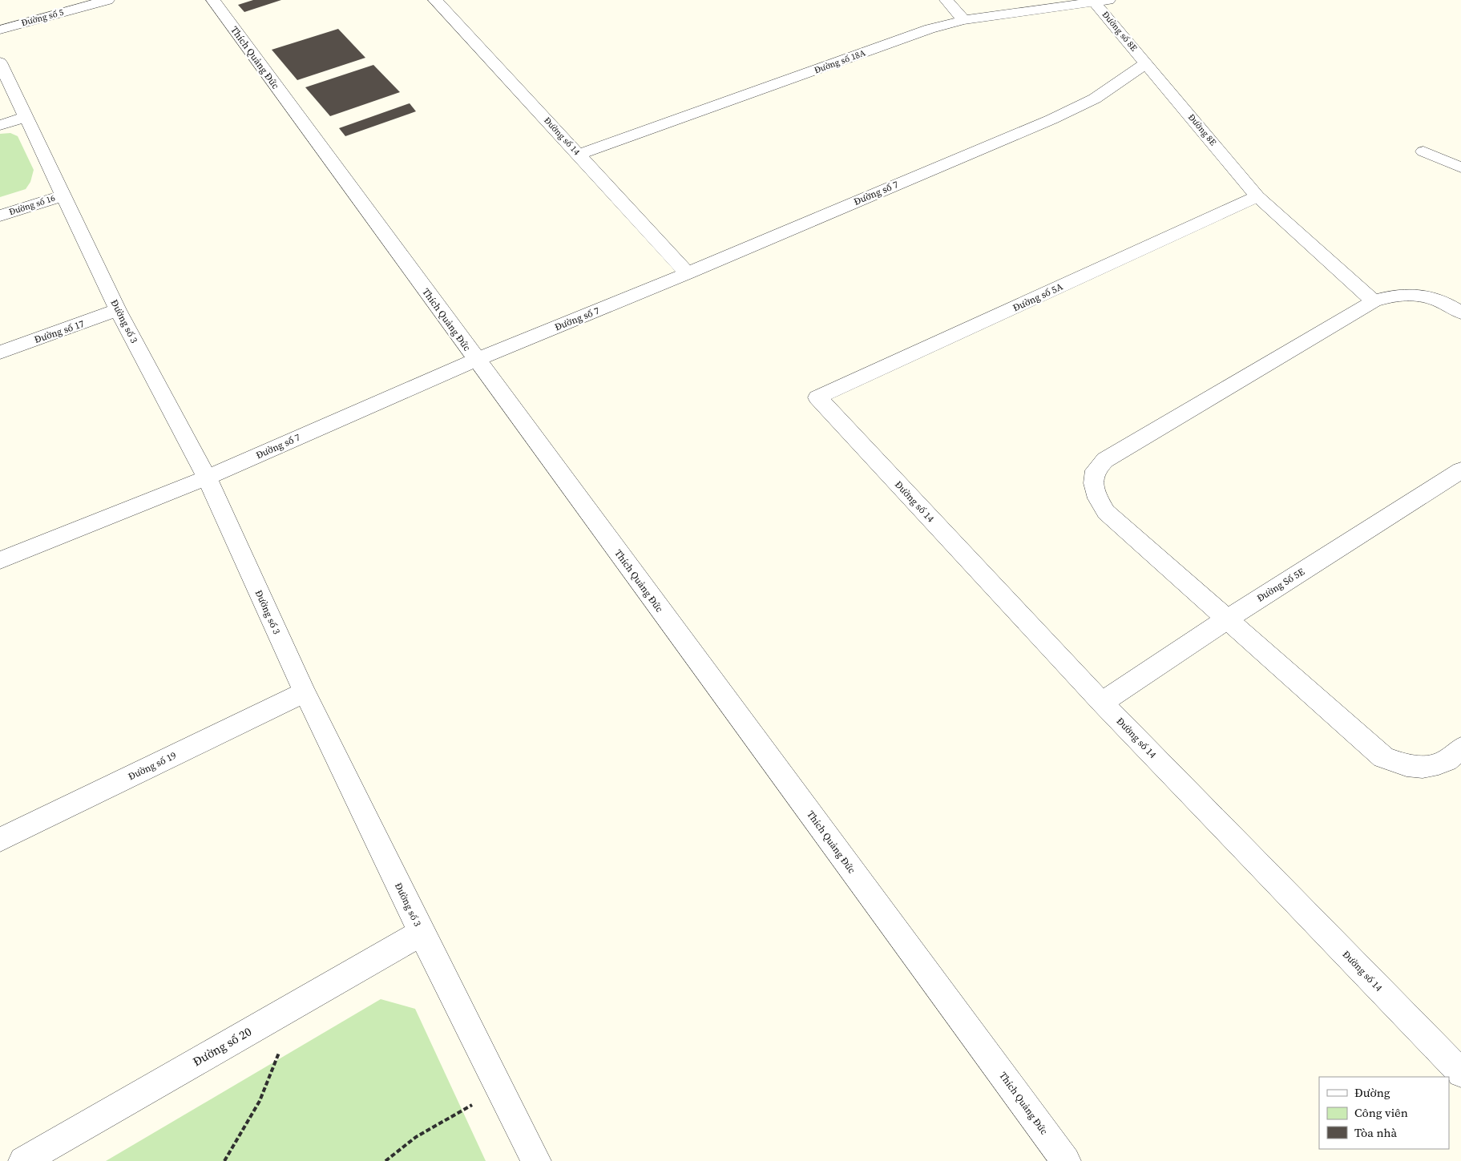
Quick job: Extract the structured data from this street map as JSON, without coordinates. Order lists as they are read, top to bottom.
{
  "streets": {
    "street": [
      "Đường số 5",
      "Đường số 8E",
      "Thích Quảng Đức",
      "Đường số 18A",
      "Đường 8E",
      "Đường số 14",
      "Đường số 7",
      "Đường số 16",
      "Đường số 5A",
      "Đường số 3",
      "Đường số 17",
      "Đường Số 5E",
      "Đường số 19",
      "Đường số 20"
    ]
  },
  "crossings": [
    ["Đường số 8E", "Đường số 18A"],
    ["Đường số 8E", "Đường 8E"],
    ["Đường số 8E", "Đường số 7"],
    ["Thích Quảng Đức", "Đường số 7"],
    ["Đường số 18A", "Đường số 14"],
    ["Đường 8E", "Đường số 7"],
    ["Đường 8E", "Đường số 5A"],
    ["Đường số 14", "Đường số 7"],
    ["Đường số 14", "Đường số 5A"],
    ["Đường số 14", "Đường Số 5E"],
    ["Đường số 7", "Đường số 3"],
    ["Đường số 16", "Đường số 3"],
    ["Đường số 3", "Đường số 17"],
    ["Đường số 3", "Đường số 19"],
    ["Đường số 3", "Đường số 20"]
  ],
  "legend": ["Đường", "Công viên", "Tòa nhà"]
}
